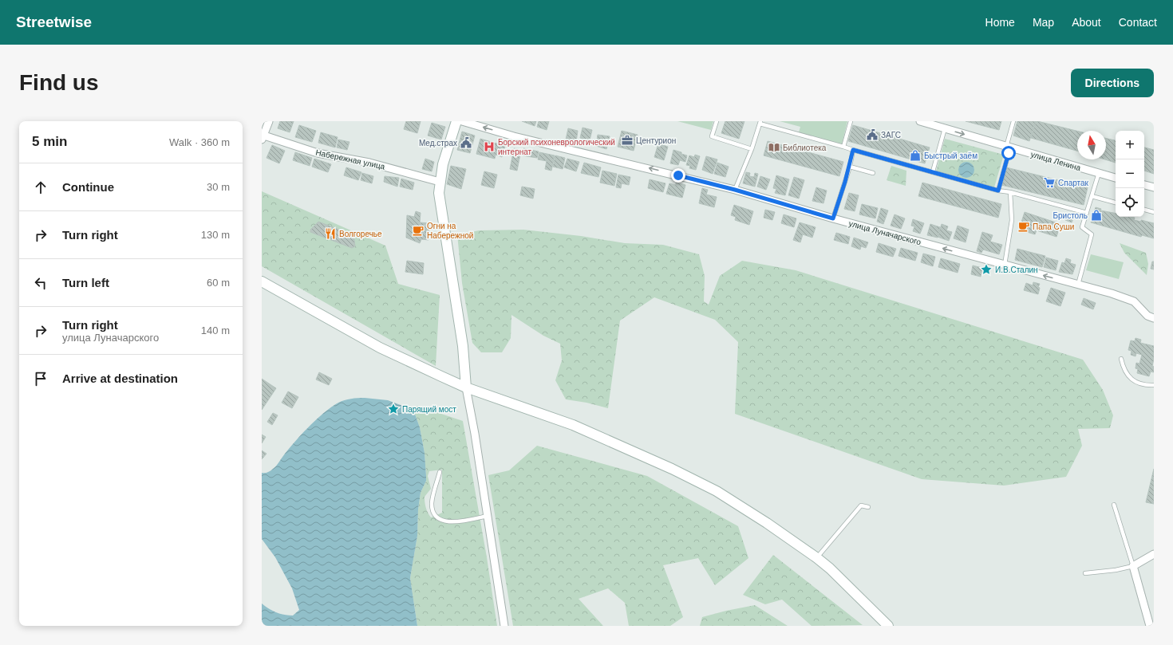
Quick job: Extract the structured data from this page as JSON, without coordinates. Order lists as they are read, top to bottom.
{
  "streets": {
    "street": ["Набережная улица", "улица Ленина", "улица Луначарского"]
  },
  "one_way": ["улица Луначарского"],
  "places": {
    "public building": ["ЗАГС", "Мед.страх"],
    "office": ["Центурион"],
    "hospital": ["Борский психоневрологический интернат"],
    "library": ["Библиотека"],
    "shop": ["Быстрый заём", "Бристоль"],
    "supermarket": ["Спартак"],
    "cafe": ["Папа Суши", "Огни на Набережной"],
    "restaurant": ["Волгоречье"],
    "place": ["И.В.Сталин", "Парящий мост"]
  },
  "north": "top",
  "page": {
    "header": "Streetwise",
    "nav": [
      "Home",
      "Map",
      "About",
      "Contact"
    ],
    "buttons": "Directions",
    "title": "Find us",
    "heading": ["5 min", "Walk · 360 m"],
    "map_buttons": ["+", "−"],
    "list": [
      ["Continue", "30 m"],
      ["Turn right", "130 m"],
      ["Turn left", "60 m"],
      ["Turn right", "улица Луначарского", "140 m"],
      "Arrive at destination"
    ]
  }
}
